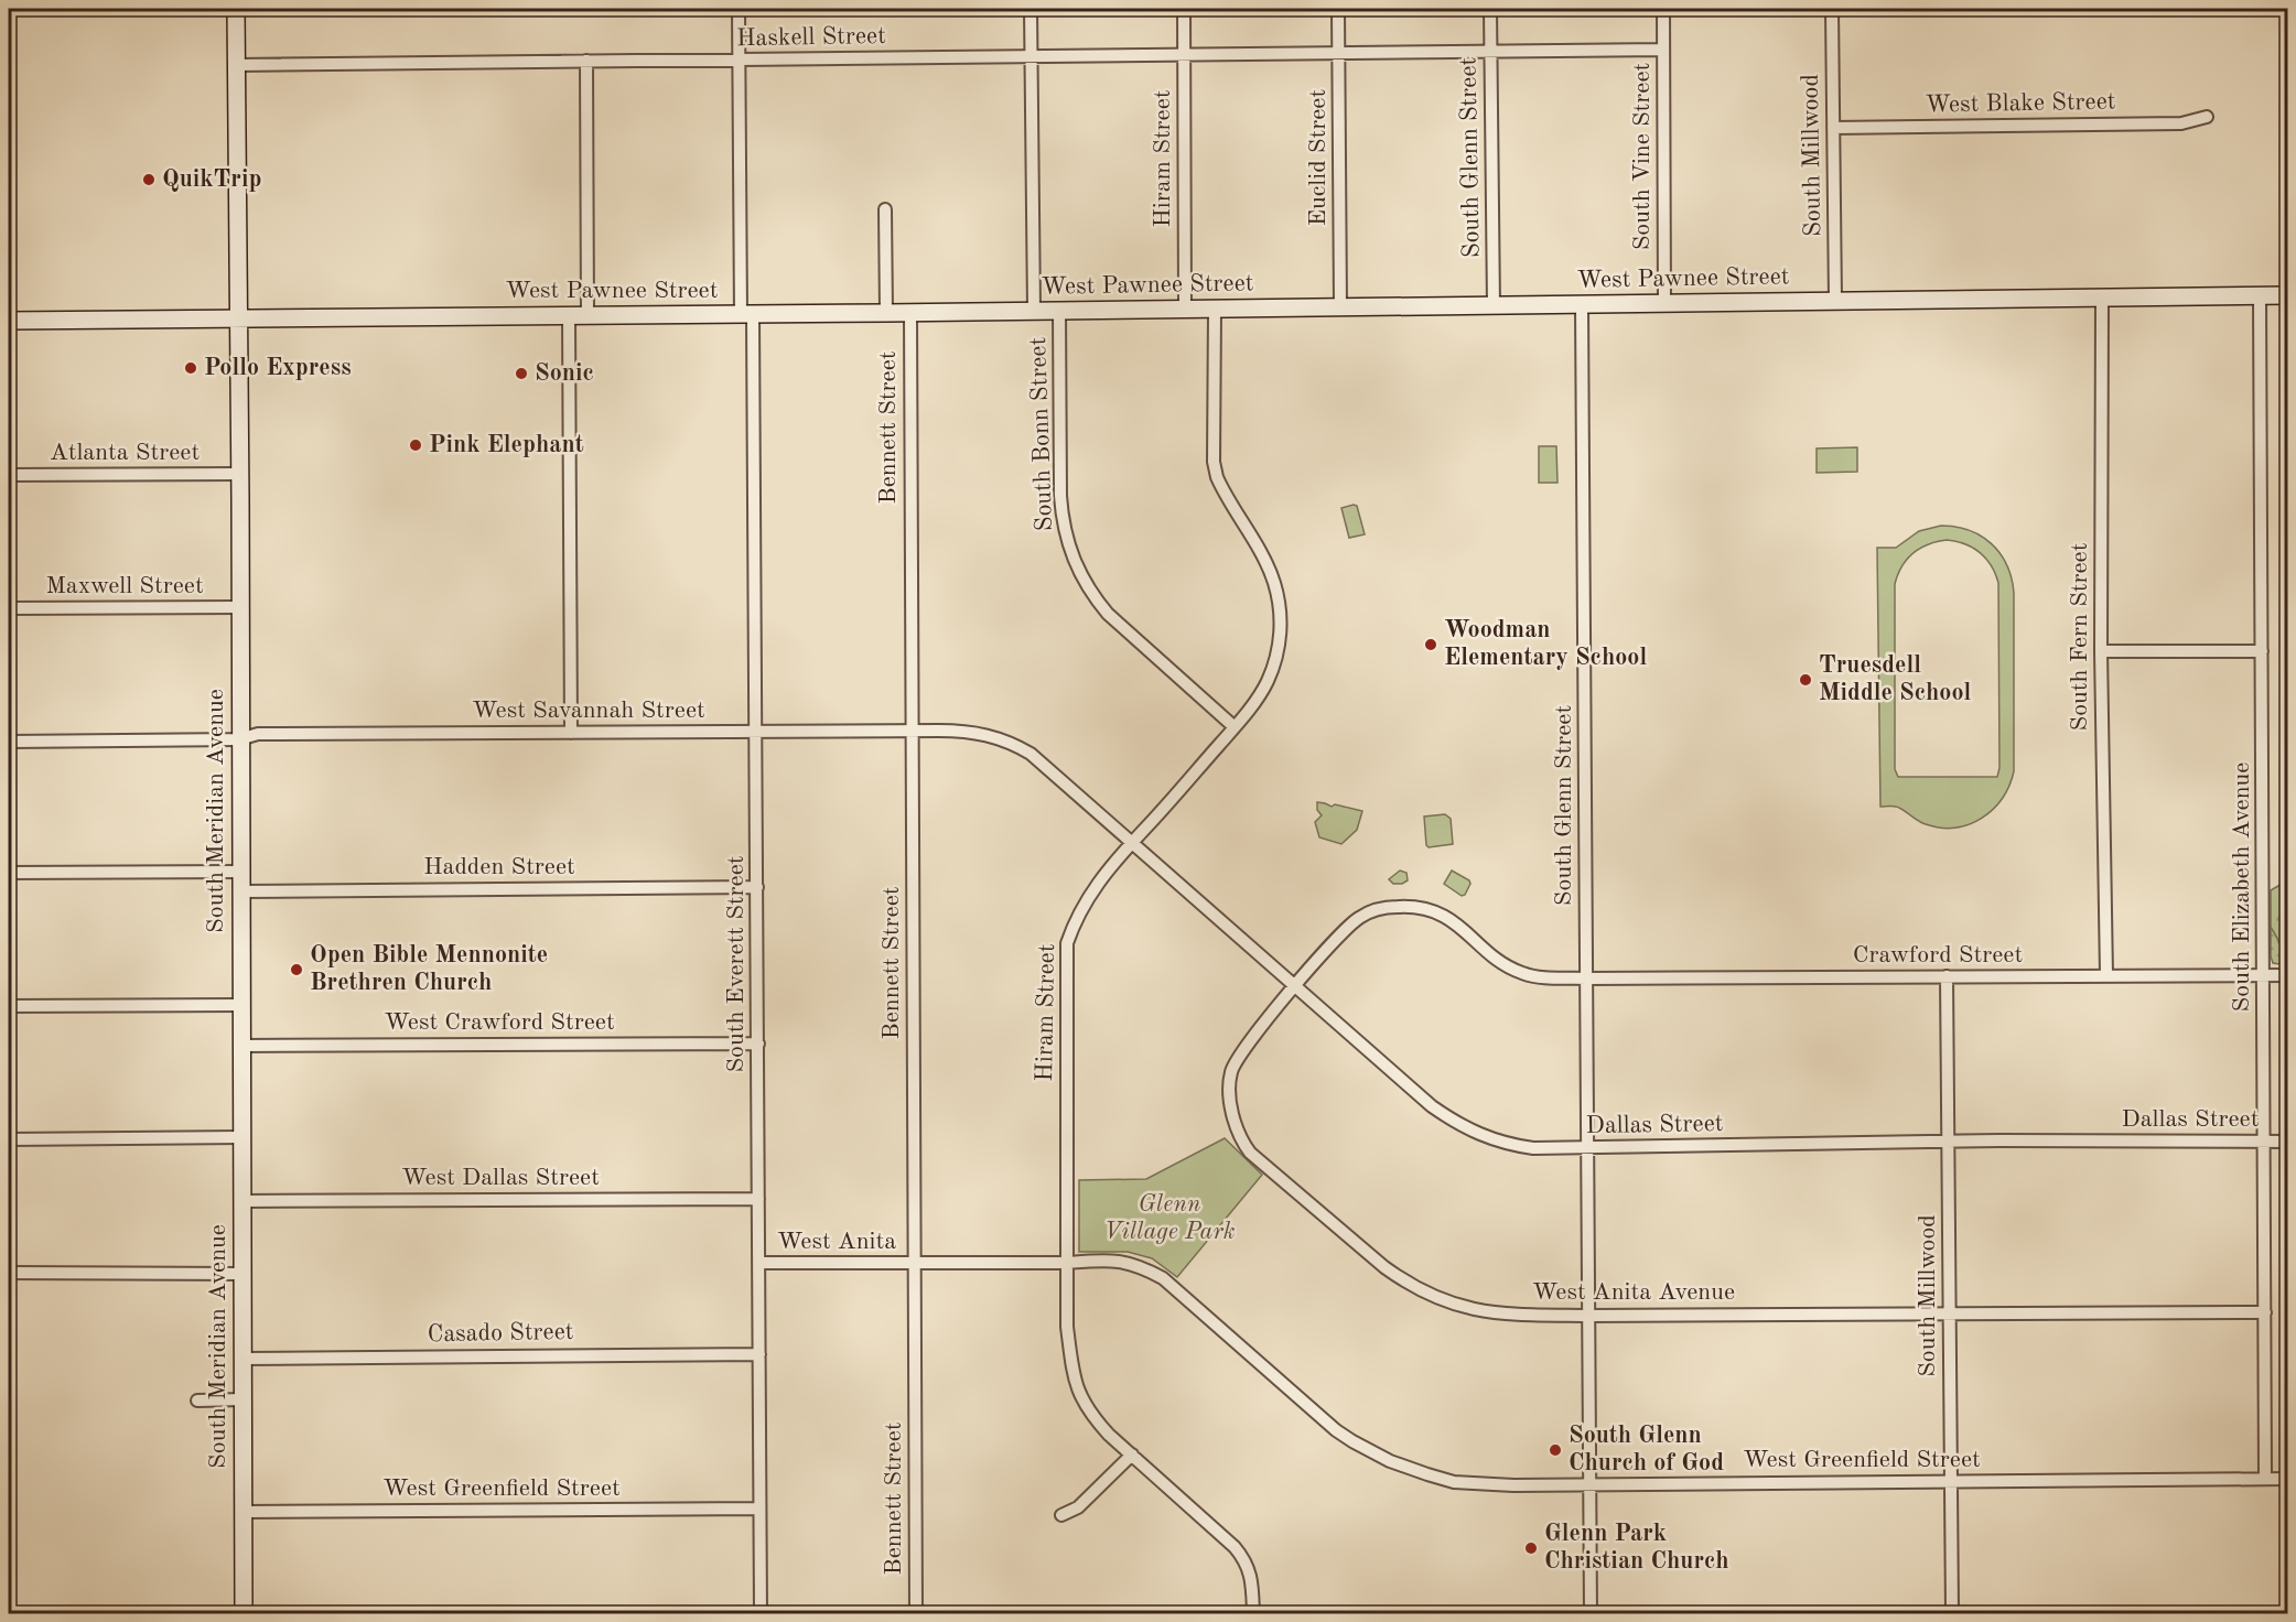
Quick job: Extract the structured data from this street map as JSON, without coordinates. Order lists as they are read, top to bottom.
{
  "streets": {
    "main road": ["West Pawnee Street", "South Meridian Avenue"],
    "street": [
      "Haskell Street",
      "West Blake Street",
      "South Millwood",
      "South Vine Street",
      "Euclid Street",
      "South Glenn Street",
      "Hiram Street",
      "Bennett Street",
      "South Bonn Street",
      "Atlanta Street",
      "Maxwell Street",
      "South Fern Street",
      "West Savannah Street",
      "Hadden Street",
      "South Elizabeth Avenue",
      "Crawford Street",
      "South Everett Street",
      "West Crawford Street",
      "Dallas Street",
      "West Dallas Street",
      "West Anita",
      "West Anita Avenue",
      "Casado Street",
      "West Greenfield Street"
    ]
  },
  "crossings": [
    ["Haskell Street", "South Vine Street"],
    ["Haskell Street", "Euclid Street"],
    ["Haskell Street", "South Glenn Street"],
    ["Haskell Street", "Hiram Street"],
    ["Haskell Street", "South Bonn Street"],
    ["Haskell Street", "South Meridian Avenue"],
    ["Haskell Street", "South Everett Street"],
    ["West Blake Street", "South Millwood"],
    ["South Millwood", "West Pawnee Street"],
    ["South Millwood", "Crawford Street"],
    ["South Millwood", "Dallas Street"],
    ["South Millwood", "West Anita Avenue"],
    ["South Millwood", "West Greenfield Street"],
    ["South Vine Street", "West Pawnee Street"],
    ["Euclid Street", "West Pawnee Street"],
    ["South Glenn Street", "West Pawnee Street"],
    ["South Glenn Street", "Crawford Street"],
    ["South Glenn Street", "Dallas Street"],
    ["South Glenn Street", "West Anita Avenue"],
    ["South Glenn Street", "West Greenfield Street"],
    ["Hiram Street", "West Pawnee Street"],
    ["Hiram Street", "South Bonn Street"],
    ["Hiram Street", "West Savannah Street"],
    ["Hiram Street", "Dallas Street"],
    ["Hiram Street", "West Greenfield Street"],
    ["West Pawnee Street", "Bennett Street"],
    ["West Pawnee Street", "South Bonn Street"],
    ["West Pawnee Street", "South Fern Street"],
    ["West Pawnee Street", "South Meridian Avenue"],
    ["West Pawnee Street", "South Elizabeth Avenue"],
    ["West Pawnee Street", "South Everett Street"],
    ["Bennett Street", "West Savannah Street"],
    ["Bennett Street", "West Anita"],
    ["Bennett Street", "West Greenfield Street"],
    ["Atlanta Street", "South Meridian Avenue"],
    ["Maxwell Street", "South Meridian Avenue"],
    ["South Fern Street", "Crawford Street"],
    ["West Savannah Street", "South Meridian Avenue"],
    ["West Savannah Street", "South Everett Street"],
    ["West Savannah Street", "Dallas Street"],
    ["South Meridian Avenue", "Hadden Street"],
    ["South Meridian Avenue", "West Crawford Street"],
    ["South Meridian Avenue", "West Dallas Street"],
    ["South Meridian Avenue", "Casado Street"],
    ["South Meridian Avenue", "West Greenfield Street"],
    ["Hadden Street", "South Everett Street"],
    ["South Elizabeth Avenue", "Crawford Street"],
    ["South Elizabeth Avenue", "Dallas Street"],
    ["South Elizabeth Avenue", "West Anita Avenue"],
    ["South Elizabeth Avenue", "West Greenfield Street"],
    ["South Everett Street", "West Crawford Street"],
    ["South Everett Street", "West Dallas Street"],
    ["South Everett Street", "West Anita"],
    ["South Everett Street", "Casado Street"],
    ["South Everett Street", "West Greenfield Street"],
    ["Dallas Street", "West Anita Avenue"],
    ["West Anita", "West Greenfield Street"]
  ],
  "parks": ["Glenn Village Park"],
  "places": [
    "QuikTrip",
    "Pollo Express",
    "Sonic",
    "Pink Elephant",
    "Woodman Elementary School",
    "Truesdell Middle School",
    "Open Bible Mennonite Brethren Church",
    "South Glenn Church of God",
    "Glenn Park Christian Church"
  ]
}
